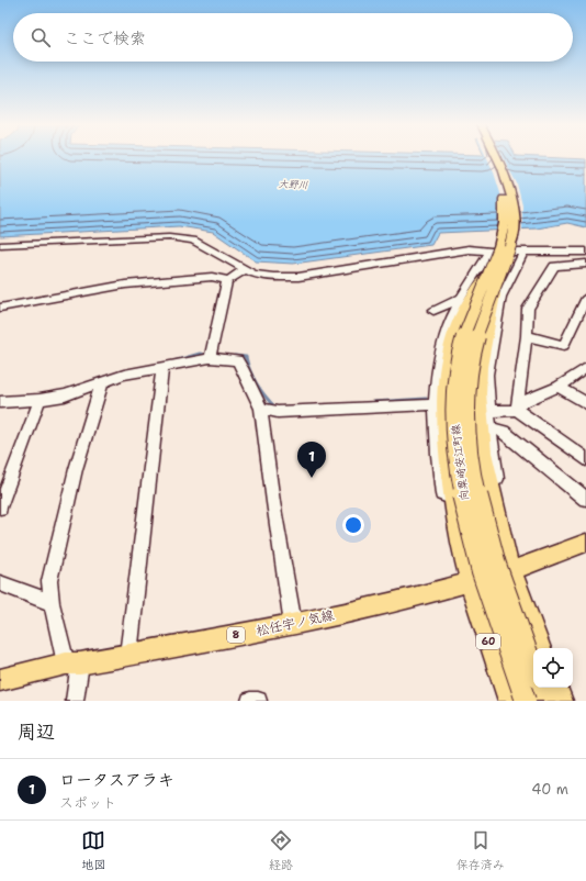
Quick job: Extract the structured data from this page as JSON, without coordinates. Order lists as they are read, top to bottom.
{
  "streets": {
    "main road": [
      "向粟崎安江町線",
      "松任宇ノ気線",
      "8",
      "60"
    ]
  },
  "crossings": [
    ["松任宇ノ気線", "60"]
  ],
  "water": ["大野川"],
  "page": {
    "search": "ここで検索",
    "pins": "1",
    "heading": "周辺",
    "list": [
      {
        "mark": "1",
        "name": "ロータスアラキ",
        "note": "スポット",
        "value": "40 m"
      }
    ],
    "nav": ["地図", "経路", "保存済み"]
  }
}
